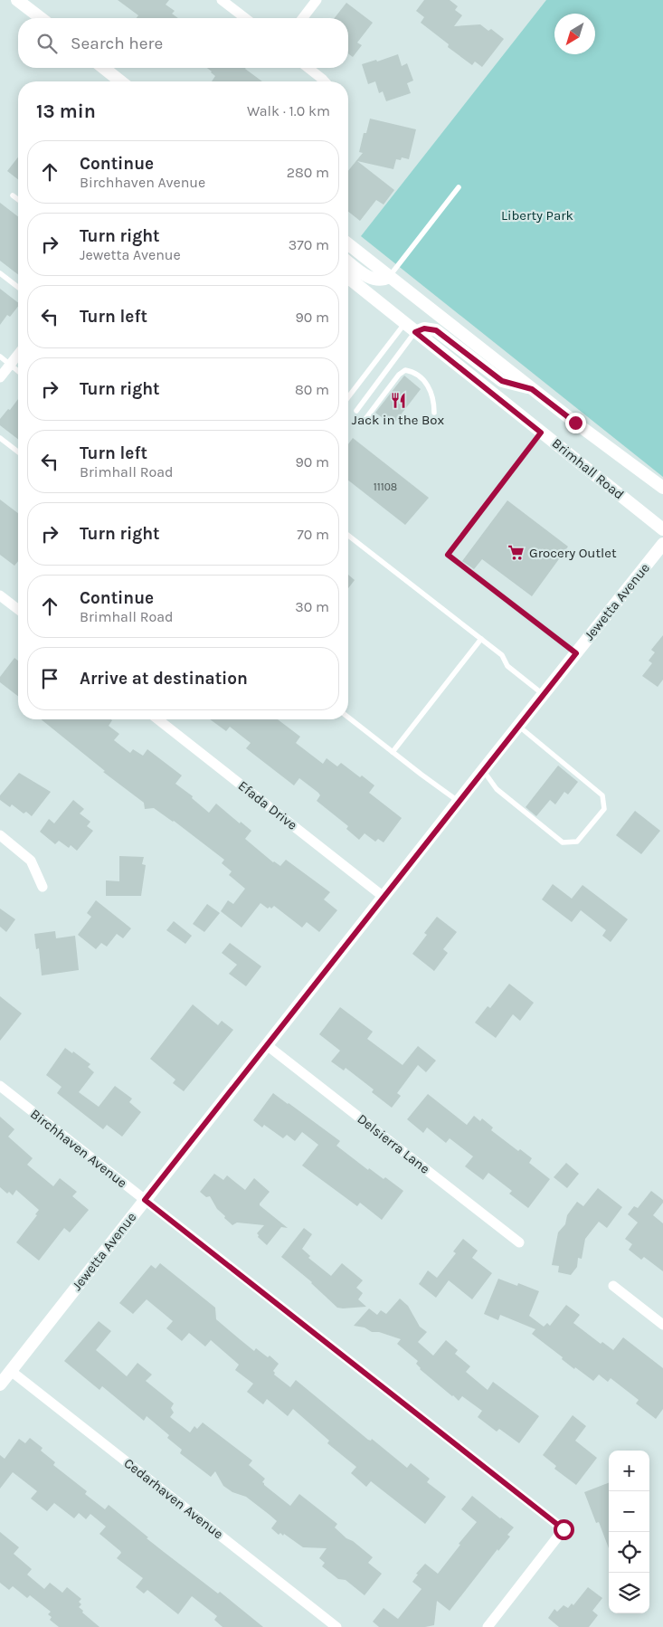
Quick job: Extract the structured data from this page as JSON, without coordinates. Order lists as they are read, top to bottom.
{
  "streets": {
    "street": [
      "Brimhall Road",
      "Jewetta Avenue",
      "Efada Drive",
      "Delsierra Lane",
      "Birchhaven Avenue",
      "Cedarhaven Avenue"
    ]
  },
  "crossings": [
    ["Jewetta Avenue", "Efada Drive"],
    ["Jewetta Avenue", "Delsierra Lane"],
    ["Jewetta Avenue", "Birchhaven Avenue"],
    ["Jewetta Avenue", "Cedarhaven Avenue"]
  ],
  "parks": ["Liberty Park"],
  "places": {
    "restaurant": ["Jack in the Box"],
    "supermarket": ["Grocery Outlet"]
  },
  "house_numbers": ["11108"],
  "north": "bottom left",
  "page": {
    "search": "Search here",
    "heading": ["13 min", "Walk · 1.0 km"],
    "list": [
      ["Continue", "Birchhaven Avenue", "280 m"],
      ["Turn right", "Jewetta Avenue", "370 m"],
      ["Turn left", "90 m"],
      ["Turn right", "80 m"],
      ["Turn left", "Brimhall Road", "90 m"],
      ["Turn right", "70 m"],
      ["Continue", "Brimhall Road", "30 m"],
      "Arrive at destination"
    ],
    "map_buttons": ["+", "−"]
  }
}
